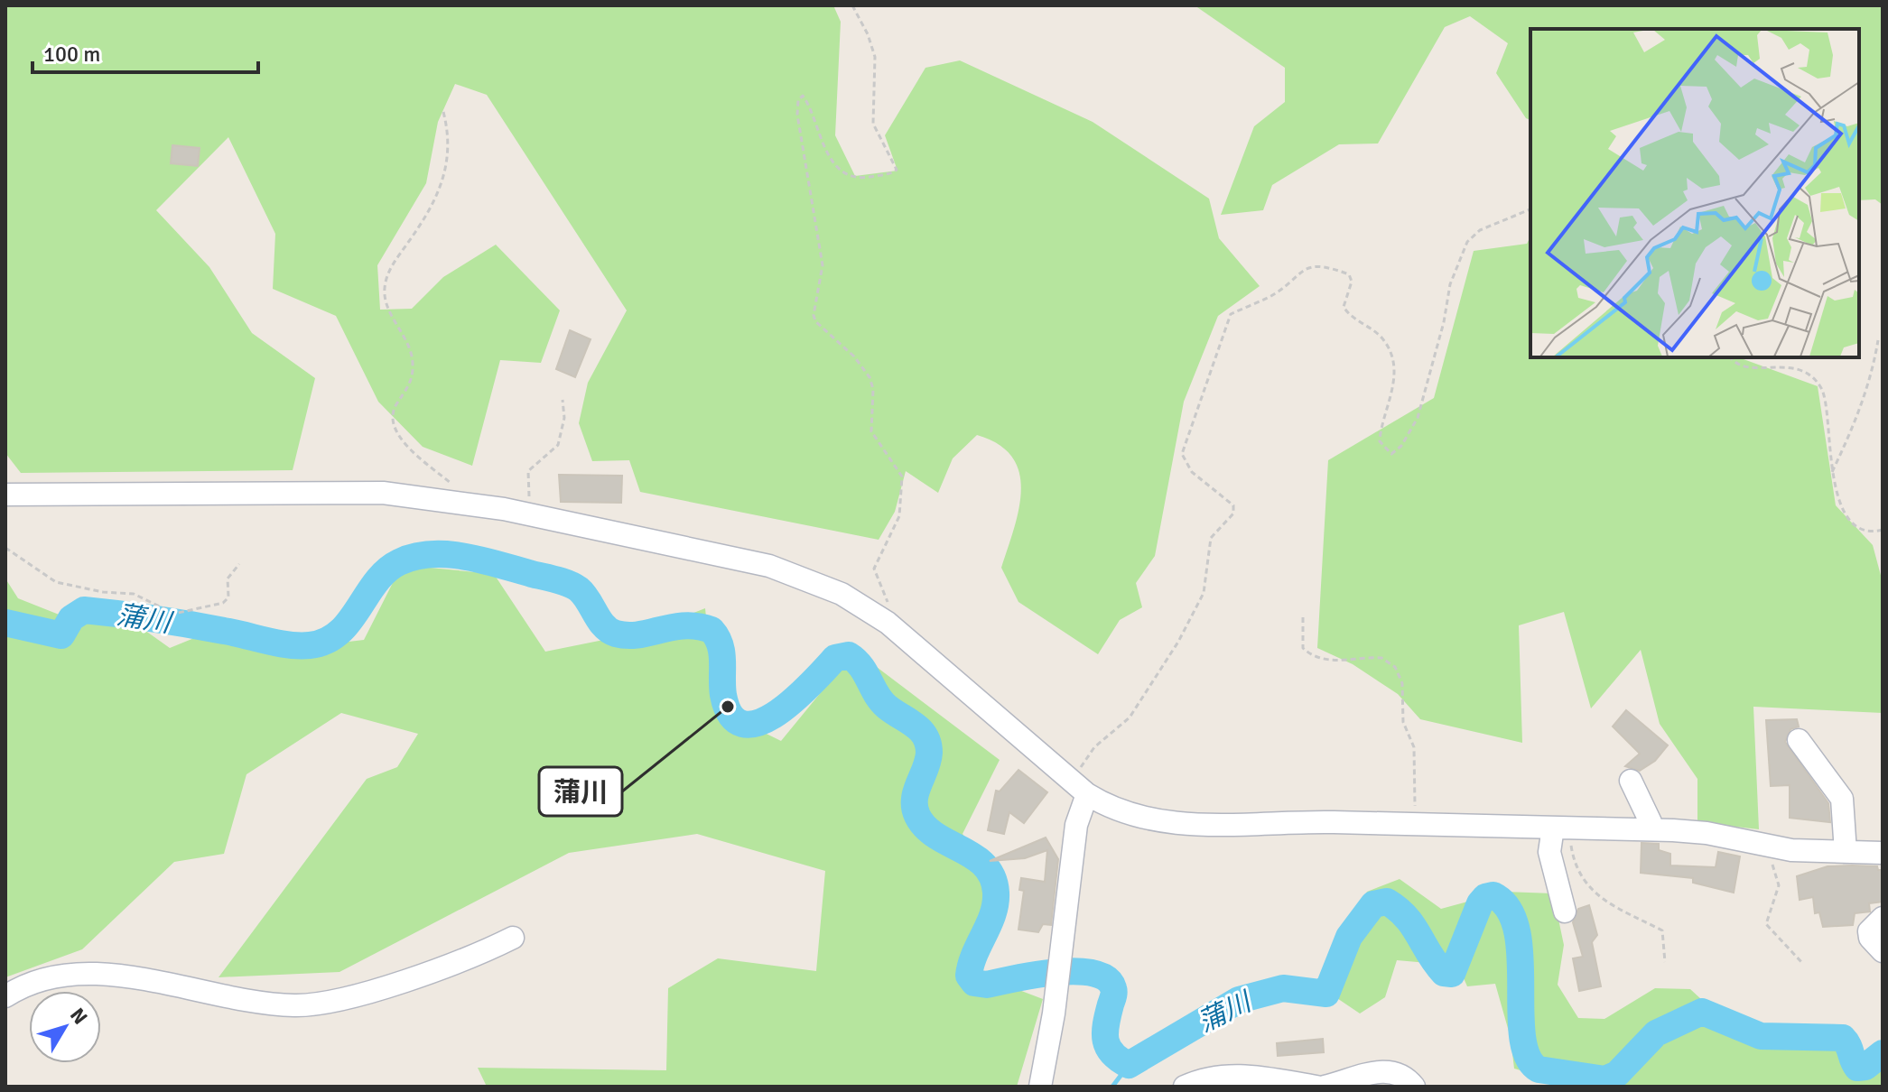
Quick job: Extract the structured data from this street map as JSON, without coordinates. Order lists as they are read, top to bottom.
{
  "water": ["蒲川"],
  "places": ["蒲川"],
  "scale_bar": "100 m",
  "north": "top right"
}
